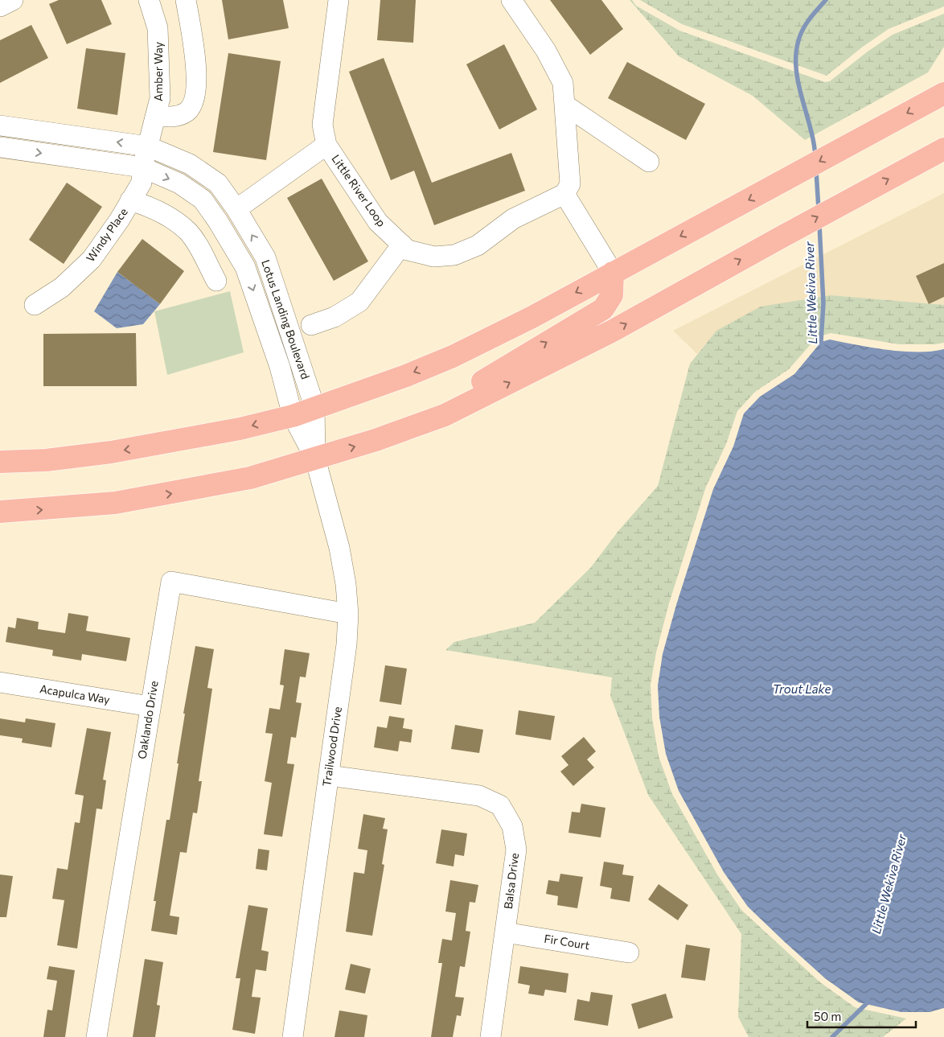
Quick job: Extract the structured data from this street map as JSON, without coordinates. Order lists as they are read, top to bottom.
{
  "streets": {
    "street": [
      "Amber Way",
      "Little River Loop",
      "Windy Place",
      "Lotus Landing Boulevard",
      "Acapulca Way",
      "Oaklando Drive",
      "Trailwood Drive",
      "Balsa Drive",
      "Fir Court"
    ]
  },
  "crossings": [
    ["Amber Way", "Windy Place"],
    ["Amber Way", "Lotus Landing Boulevard"],
    ["Windy Place", "Lotus Landing Boulevard"],
    ["Lotus Landing Boulevard", "Trailwood Drive"],
    ["Acapulca Way", "Oaklando Drive"],
    ["Oaklando Drive", "Trailwood Drive"],
    ["Trailwood Drive", "Balsa Drive"],
    ["Balsa Drive", "Fir Court"]
  ],
  "water": ["Little Wekiva River", "Trout Lake"],
  "scale_bar": "50 m"
}
